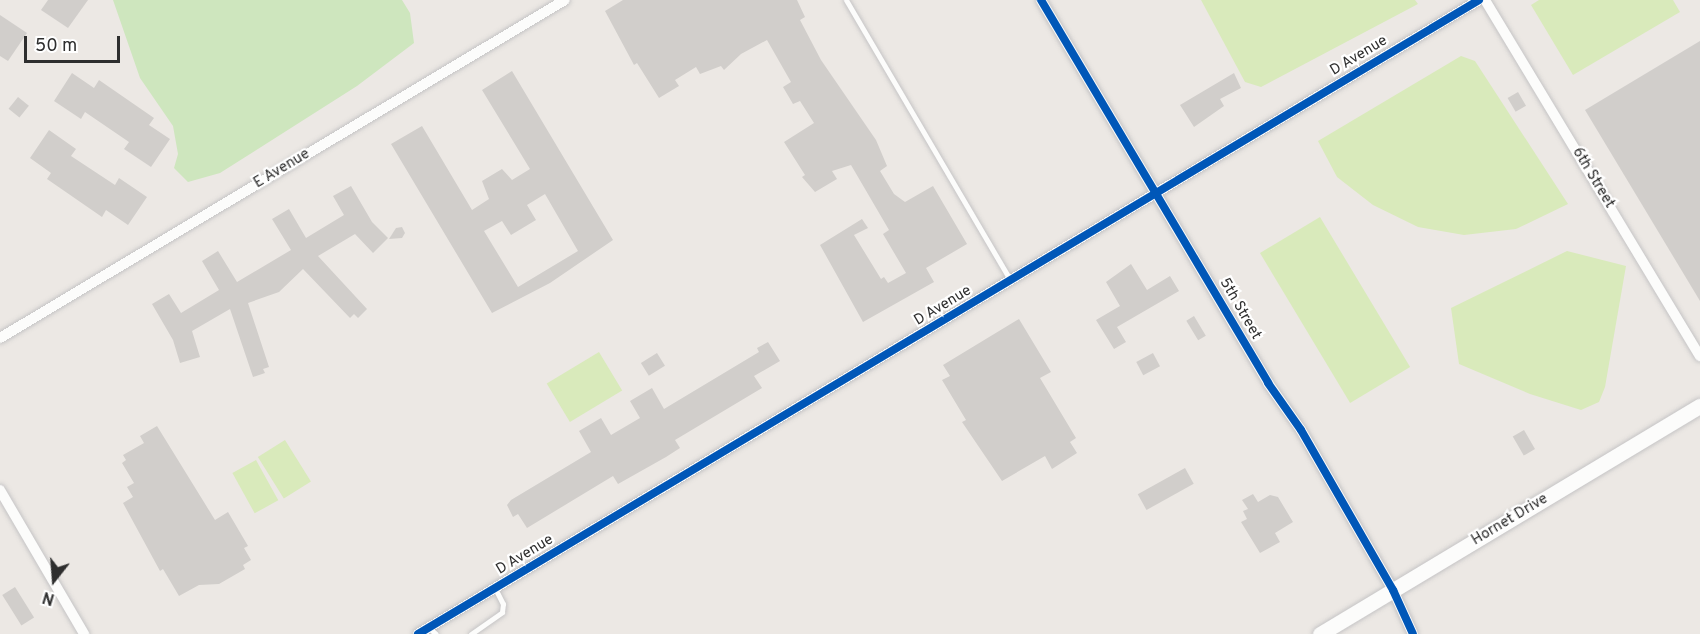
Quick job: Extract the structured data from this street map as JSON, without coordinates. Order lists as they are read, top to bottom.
{
  "streets": {
    "main road": ["Hornet Drive"],
    "street": [
      "D Avenue",
      "E Avenue",
      "6th Street",
      "5th Street"
    ]
  },
  "crossings": [
    ["D Avenue", "5th Street"],
    ["5th Street", "Hornet Drive"]
  ],
  "scale_bar": "50 m",
  "north": "bottom"
}
